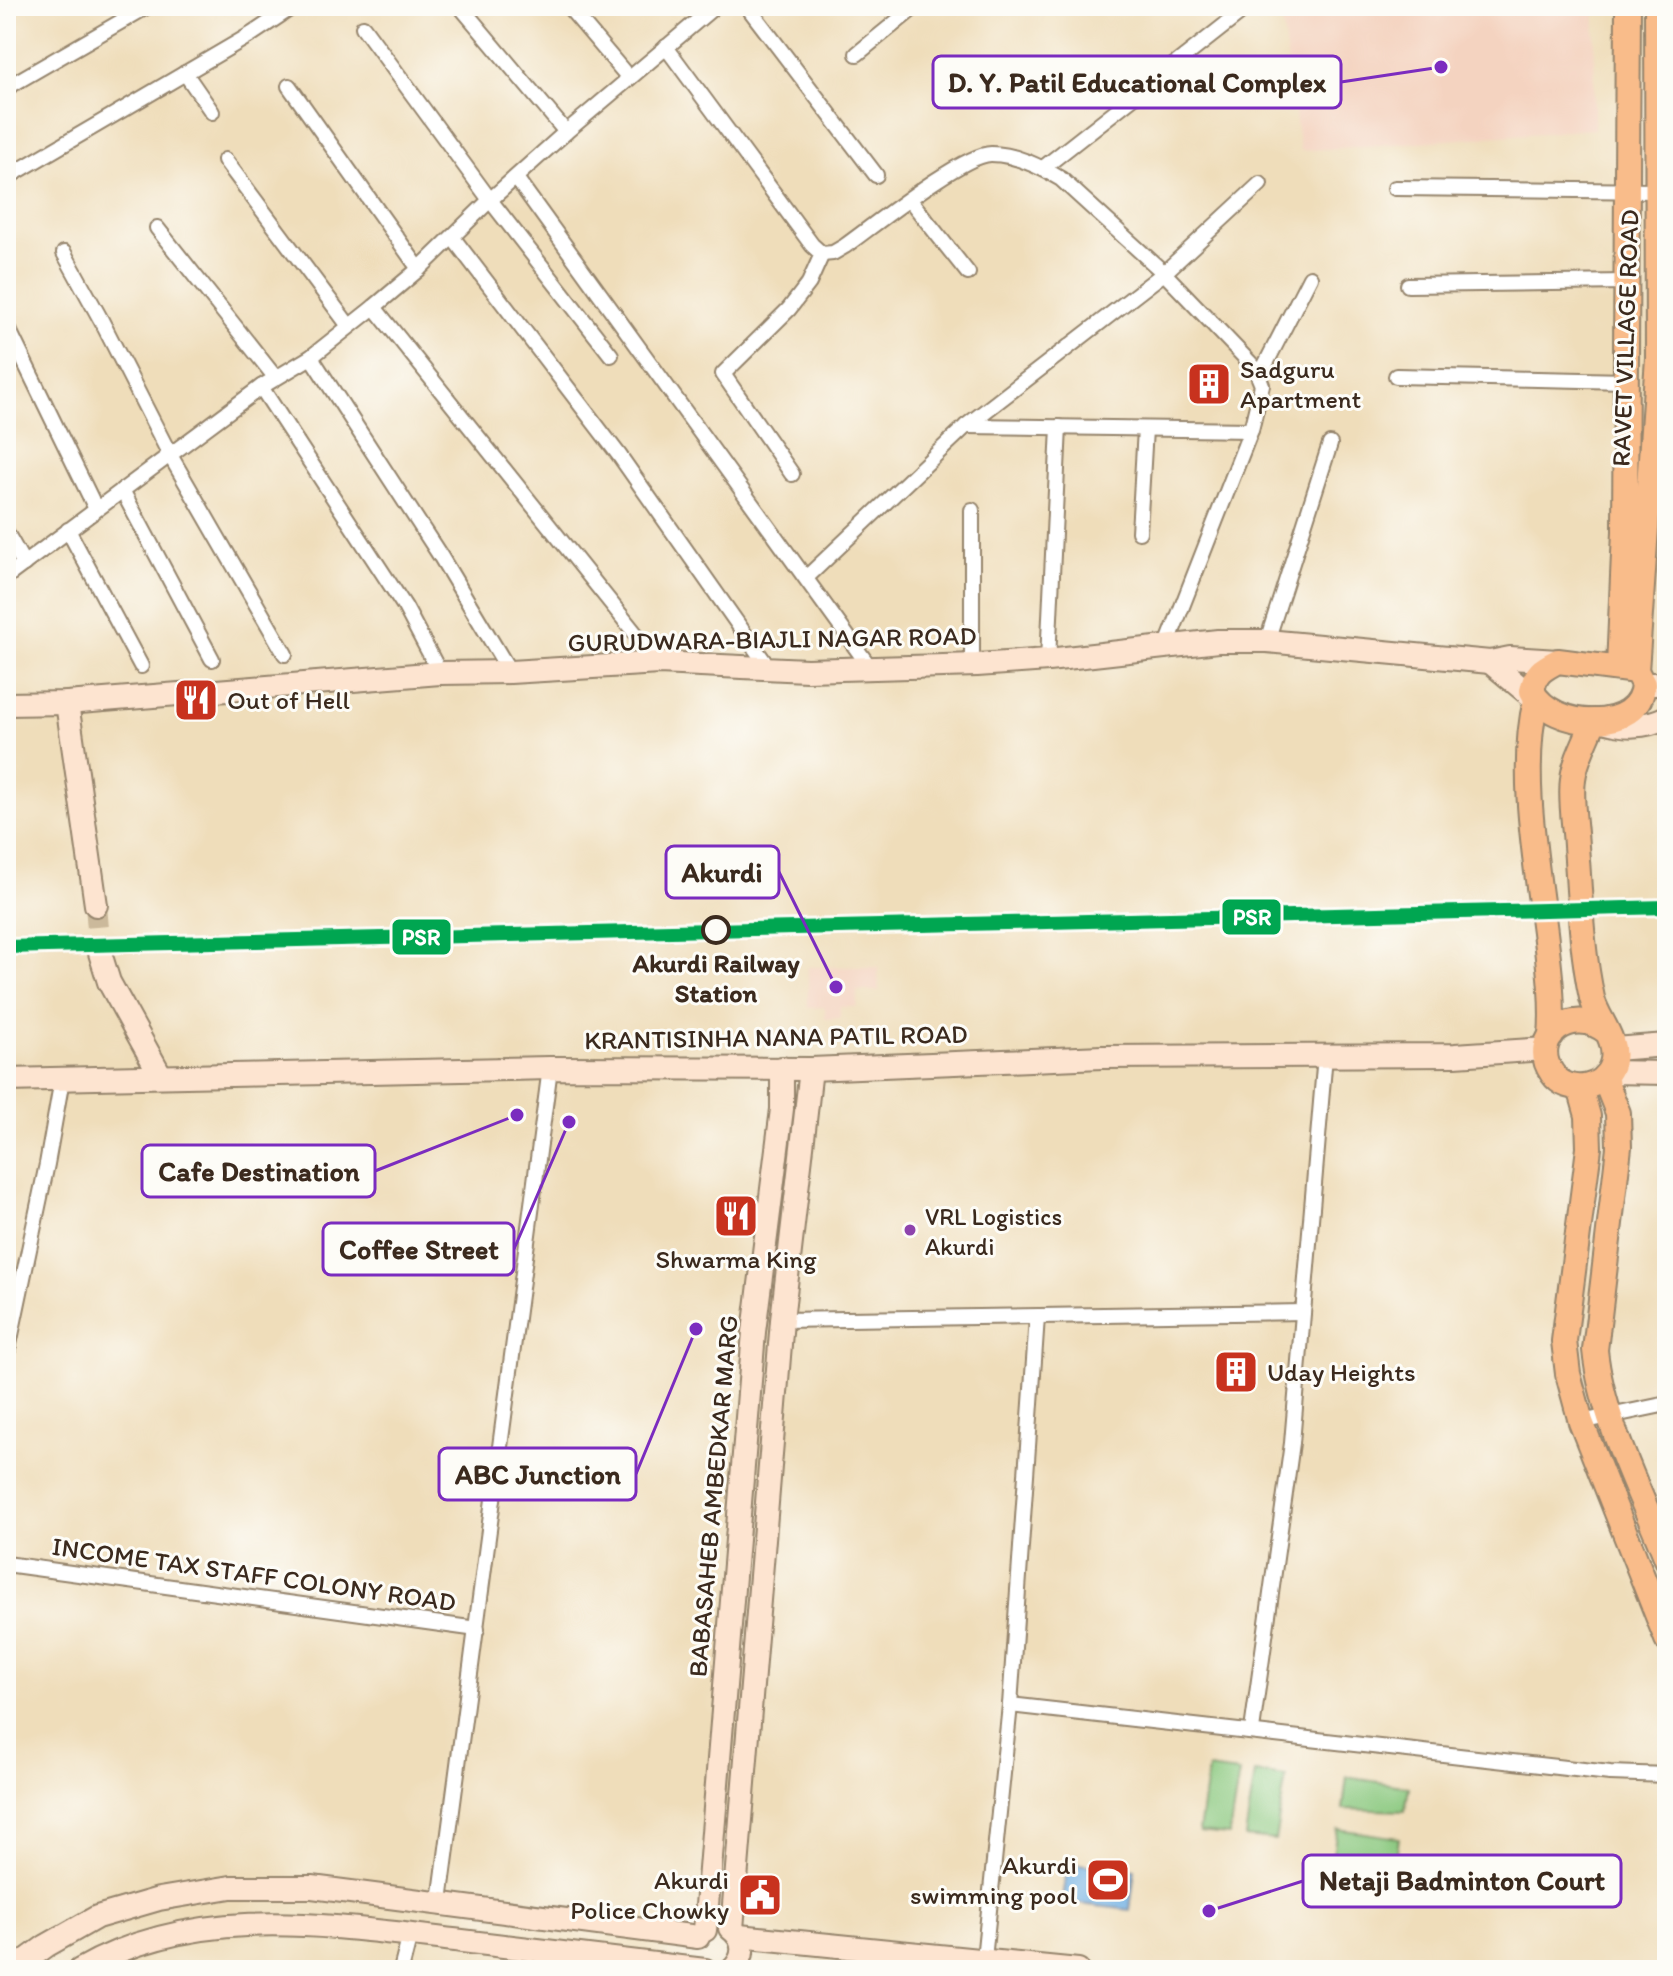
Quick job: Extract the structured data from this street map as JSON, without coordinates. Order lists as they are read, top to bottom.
{
  "streets": {
    "main road": [
      "RAVET VILLAGE ROAD",
      "GURUDWARA-BIAJLI NAGAR ROAD",
      "KRANTISINHA NANA PATIL ROAD",
      "BABASAHEB AMBEDKAR MARG"
    ],
    "street": ["INCOME TAX STAFF COLONY ROAD"]
  },
  "crossings": [
    ["KRANTISINHA NANA PATIL ROAD", "BABASAHEB AMBEDKAR MARG"],
    ["KRANTISINHA NANA PATIL ROAD", "INCOME TAX STAFF COLONY ROAD"]
  ],
  "places": {
    "other": [
      "D. Y. Patil Educational Complex",
      "Akurdi Railway Station",
      "Akurdi",
      "Cafe Destination",
      "Coffee Street",
      "VRL Logistics Akurdi",
      "ABC Junction",
      "Netaji Badminton Court"
    ],
    "building": ["Sadguru Apartment", "Uday Heights"],
    "restaurant": ["Out of Hell", "Shwarma King"],
    "sports": ["Akurdi swimming pool"],
    "public building": ["Akurdi Police Chowky"]
  },
  "lines": ["transit line PSR"]
}
